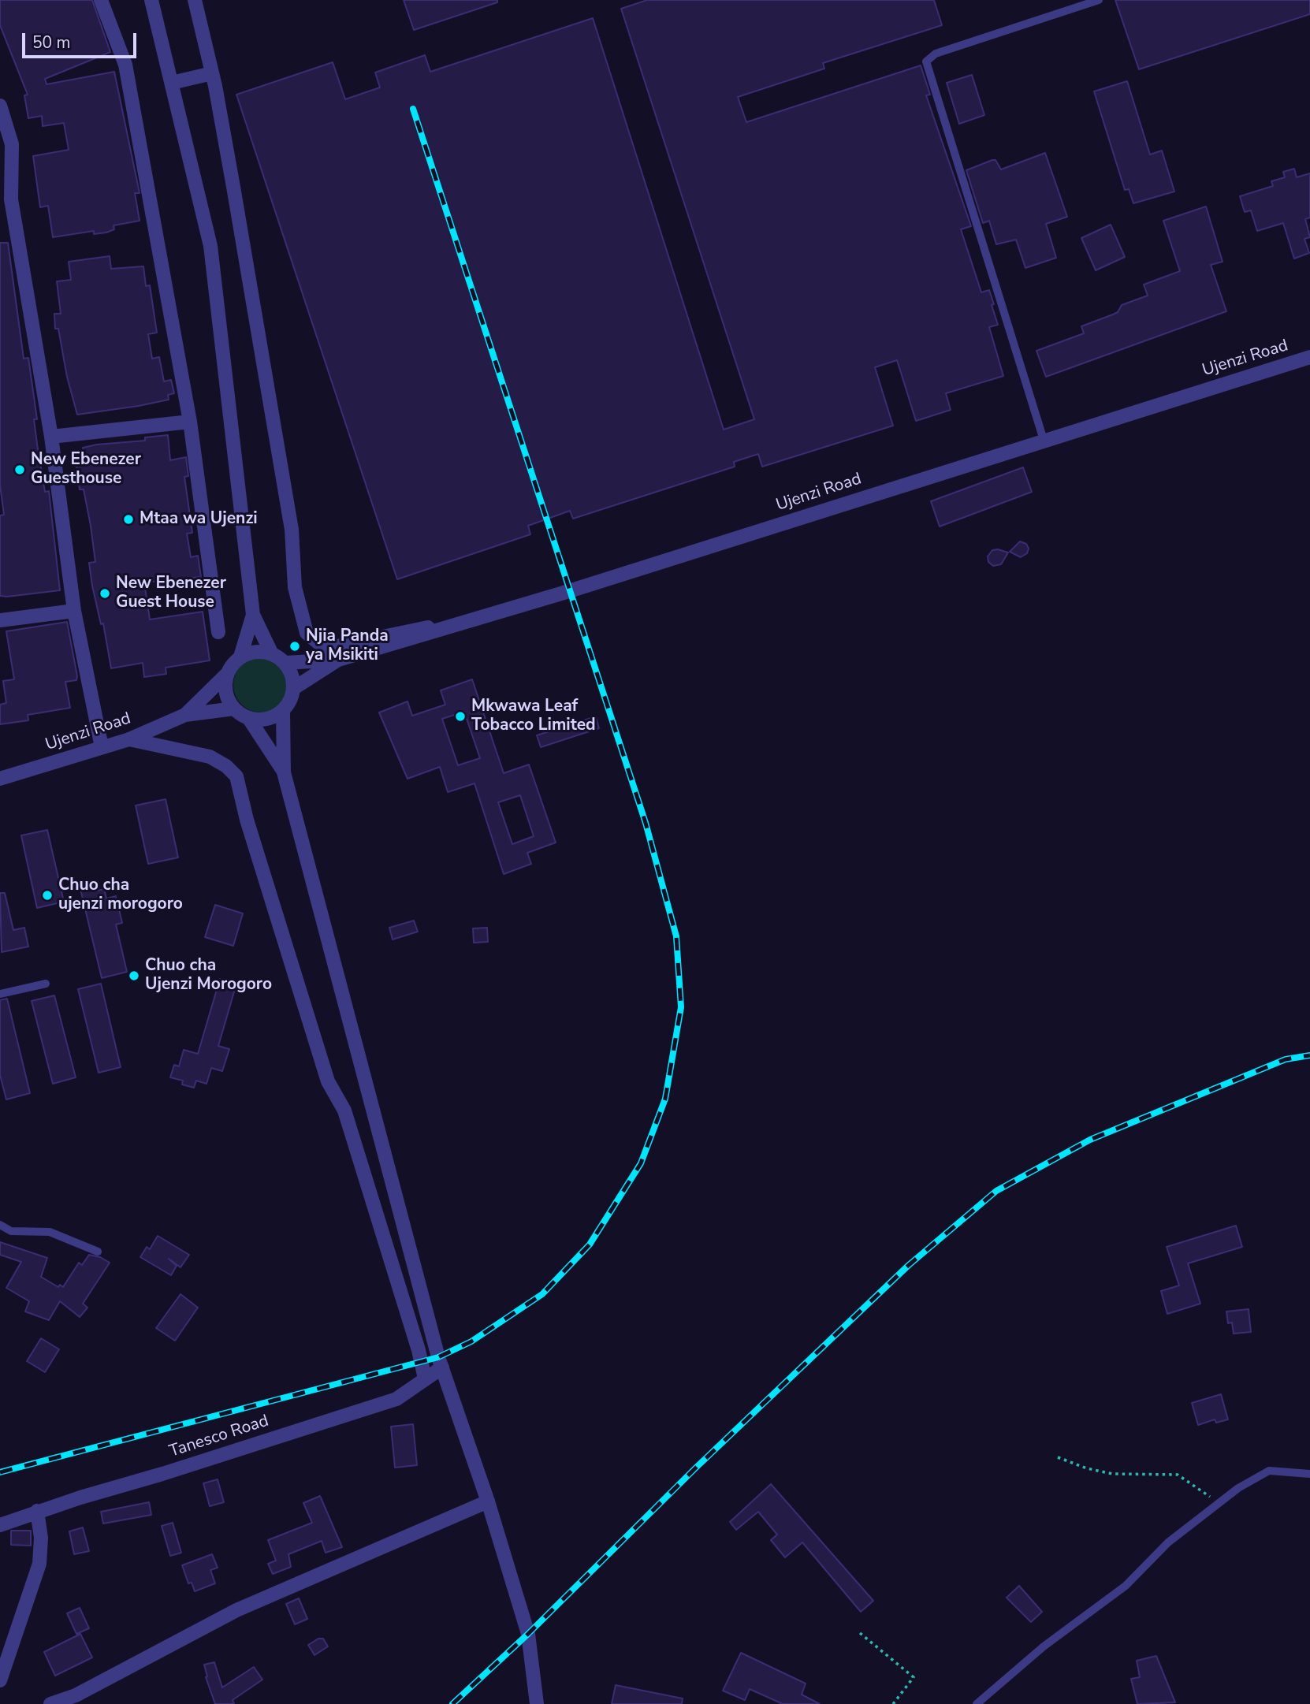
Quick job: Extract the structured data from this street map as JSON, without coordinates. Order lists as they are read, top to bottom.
{
  "streets": {
    "street": ["Ujenzi Road", "Tanesco Road"]
  },
  "places": [
    "New Ebenezer Guesthouse",
    "Mtaa wa Ujenzi",
    "New Ebenezer Guest House",
    "Njia Panda ya Msikiti",
    "Mkwawa Leaf Tobacco Limited",
    "Chuo cha ujenzi morogoro",
    "Chuo cha Ujenzi Morogoro"
  ],
  "scale_bar": "50 m"
}
